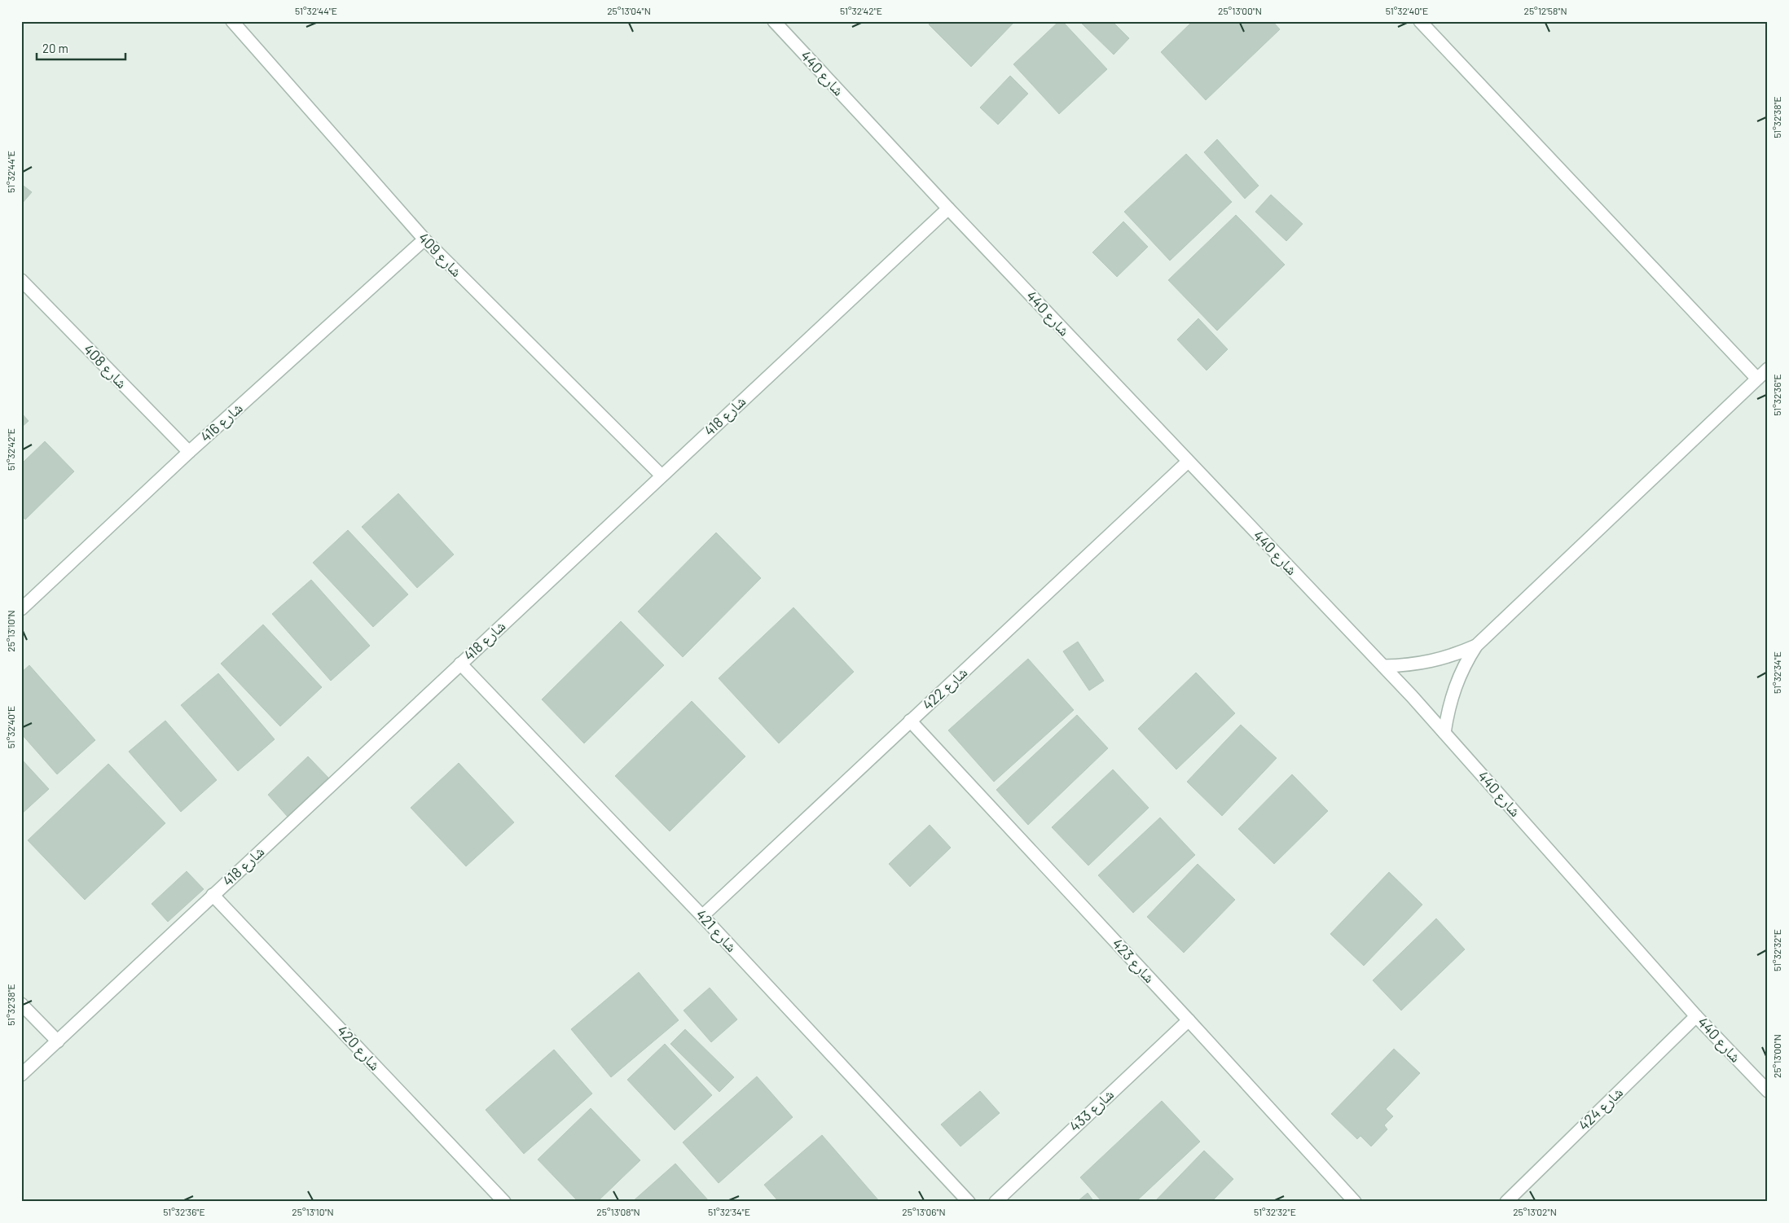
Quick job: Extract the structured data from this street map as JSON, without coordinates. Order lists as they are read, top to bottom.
{
  "streets": {
    "street": [
      "شارع 440",
      "شارع 409",
      "شارع 408",
      "شارع 418",
      "شارع 416",
      "شارع 422",
      "شارع 421",
      "شارع 423",
      "شارع 420",
      "شارع 424",
      "شارع 433"
    ]
  },
  "crossings": [
    ["شارع 440", "شارع 418"],
    ["شارع 440", "شارع 422"],
    ["شارع 440", "شارع 424"],
    ["شارع 409", "شارع 418"],
    ["شارع 409", "شارع 416"],
    ["شارع 408", "شارع 416"],
    ["شارع 418", "شارع 421"],
    ["شارع 418", "شارع 420"],
    ["شارع 422", "شارع 421"],
    ["شارع 422", "شارع 423"],
    ["شارع 423", "شارع 433"]
  ],
  "scale_bar": "20 m",
  "coordinates": [
    "51°32'44\"E",
    "25°13'04\"N",
    "51°32'42\"E",
    "25°13'00\"N",
    "51°32'40\"E",
    "25°12'58\"N",
    "51°32'38\"E",
    "51°32'36\"E",
    "25°13'10\"N",
    "51°32'34\"E",
    "51°32'32\"E",
    "25°13'08\"N",
    "25°13'06\"N",
    "25°13'02\"N"
  ]
}
